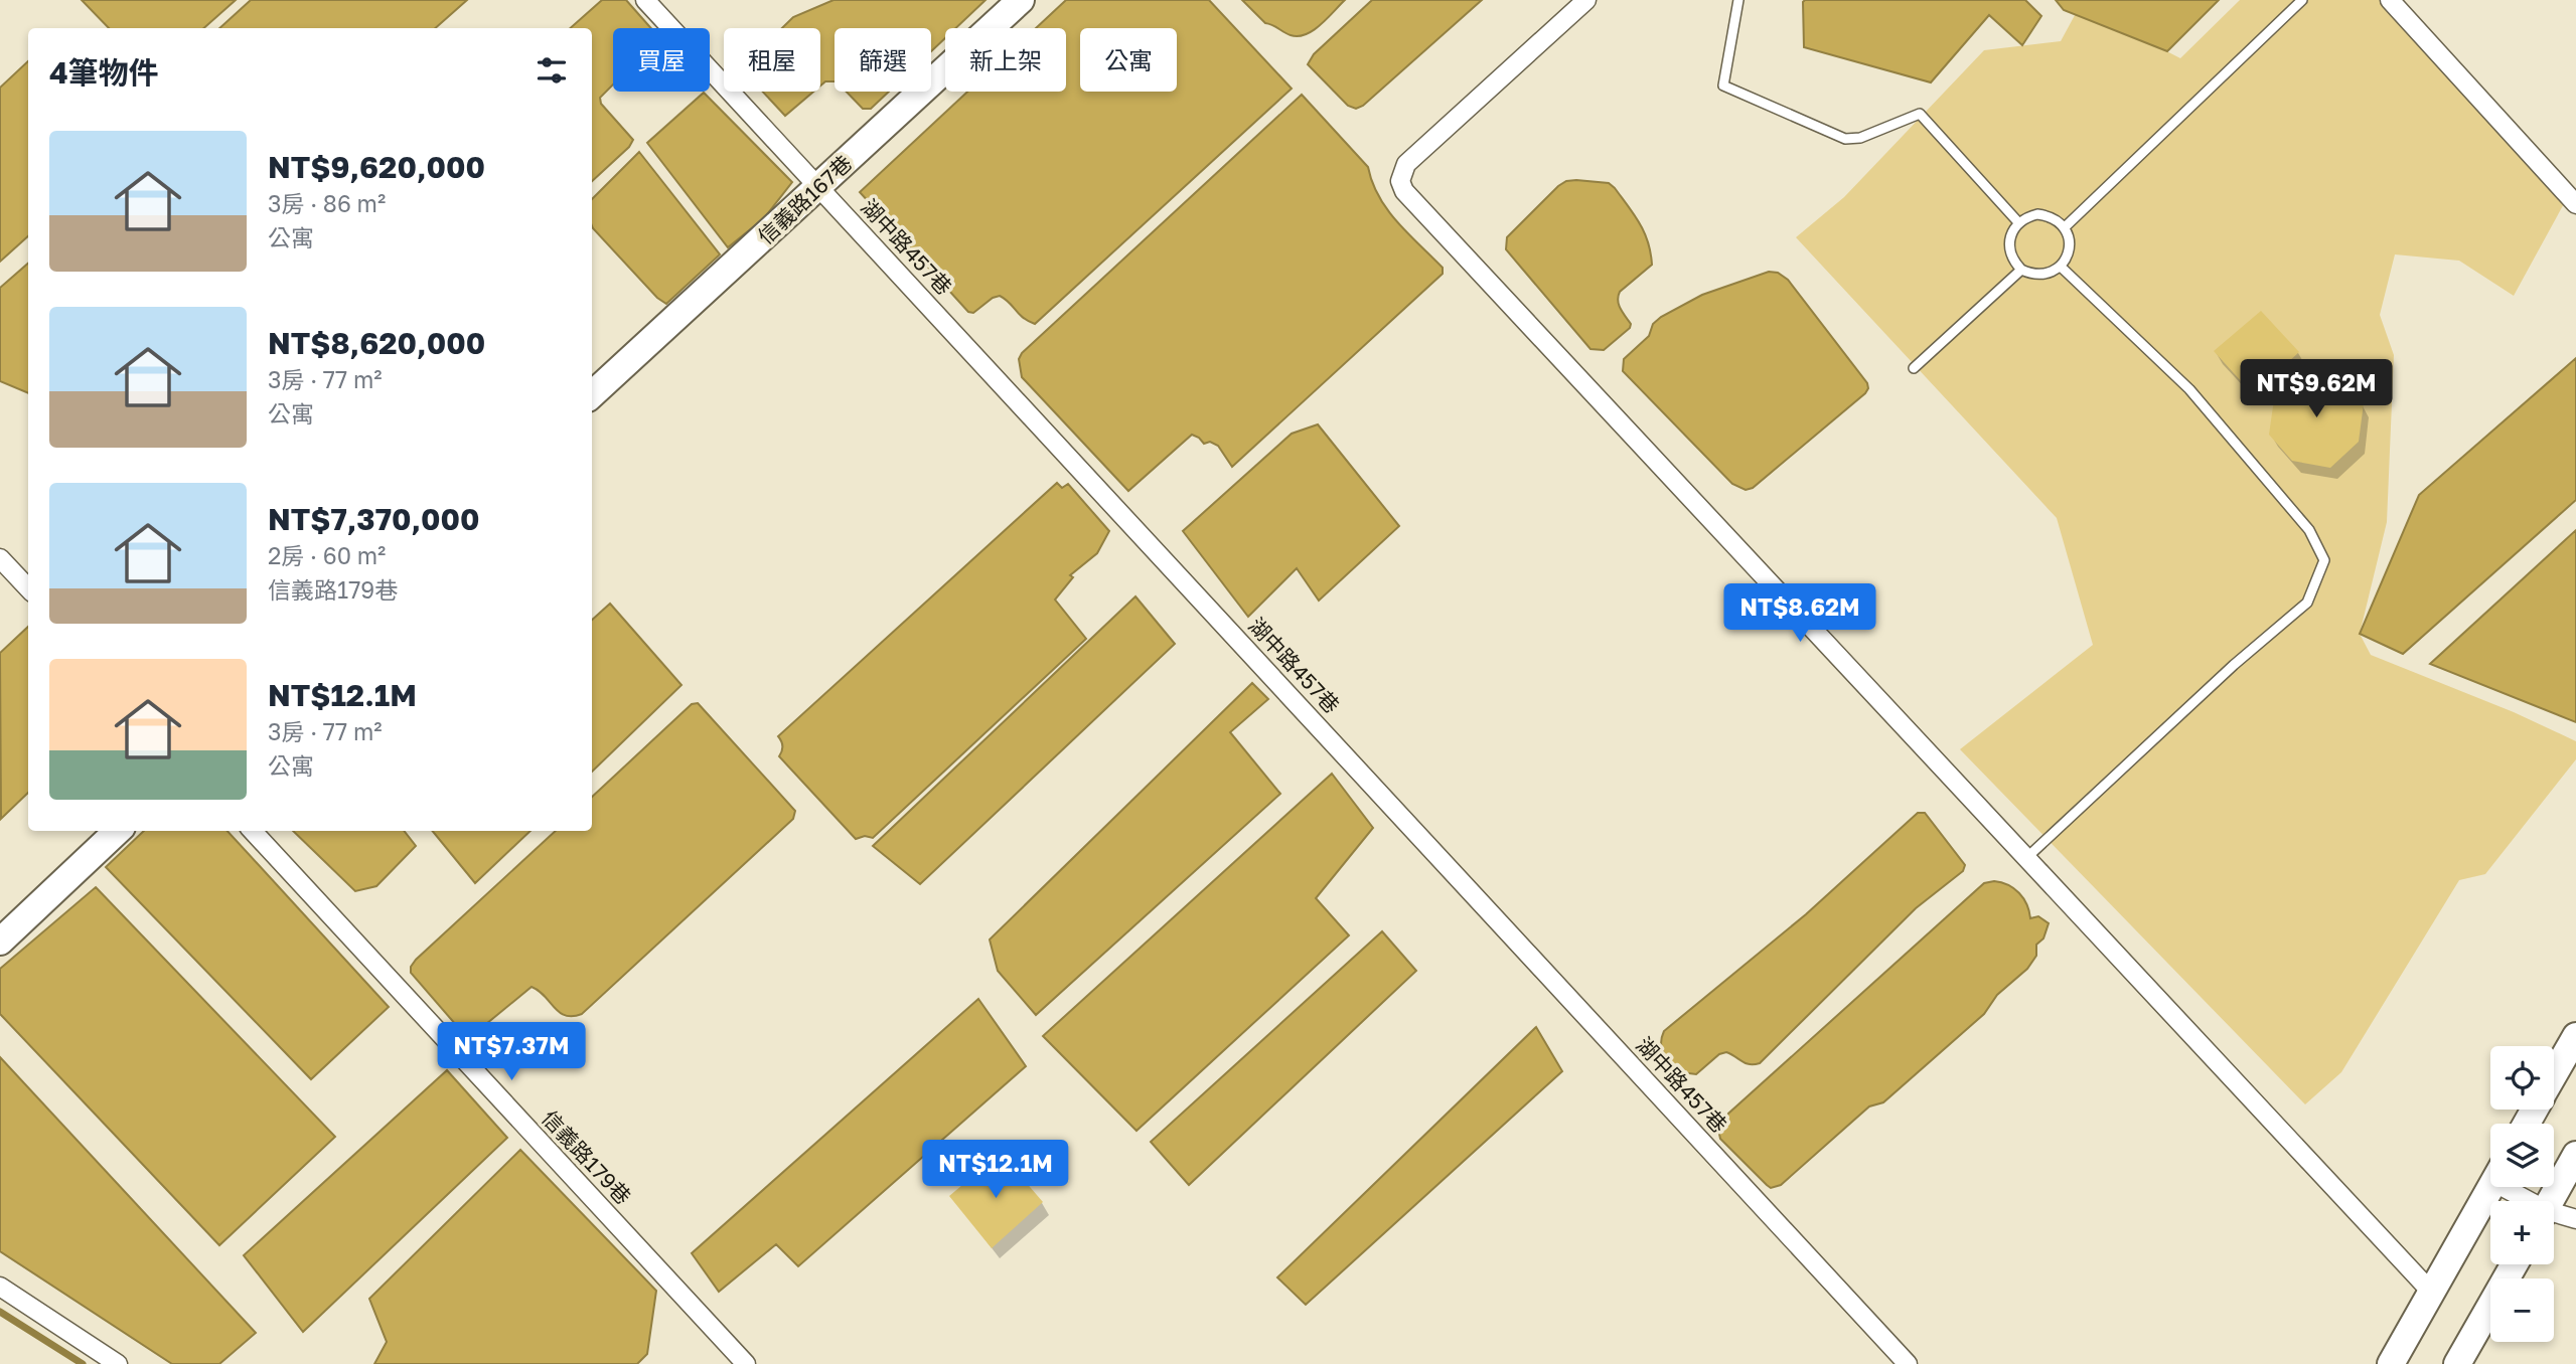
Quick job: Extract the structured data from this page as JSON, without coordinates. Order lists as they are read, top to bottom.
{
  "streets": {
    "street": ["信義路167巷", "湖中路457巷", "信義路179巷"]
  },
  "crossings": [
    ["信義路167巷", "湖中路457巷"]
  ],
  "page": {
    "chip": [
      "買屋",
      "租屋",
      "篩選",
      "新上架",
      "公寓"
    ],
    "heading": "4筆物件",
    "list": [
      {
        "name": "NT$9,620,000",
        "note": "3房 · 86 m² · 公寓"
      },
      {
        "name": "NT$8,620,000",
        "note": "3房 · 77 m² · 公寓"
      },
      {
        "name": "NT$7,370,000",
        "note": "2房 · 60 m² · 信義路179巷"
      },
      {
        "name": "NT$12.1M",
        "note": "3房 · 77 m² · 公寓"
      }
    ],
    "price": [
      "NT$9.62M",
      "NT$8.62M",
      "NT$7.37M",
      "NT$12.1M"
    ],
    "map_buttons": ["+", "−"]
  }
}
